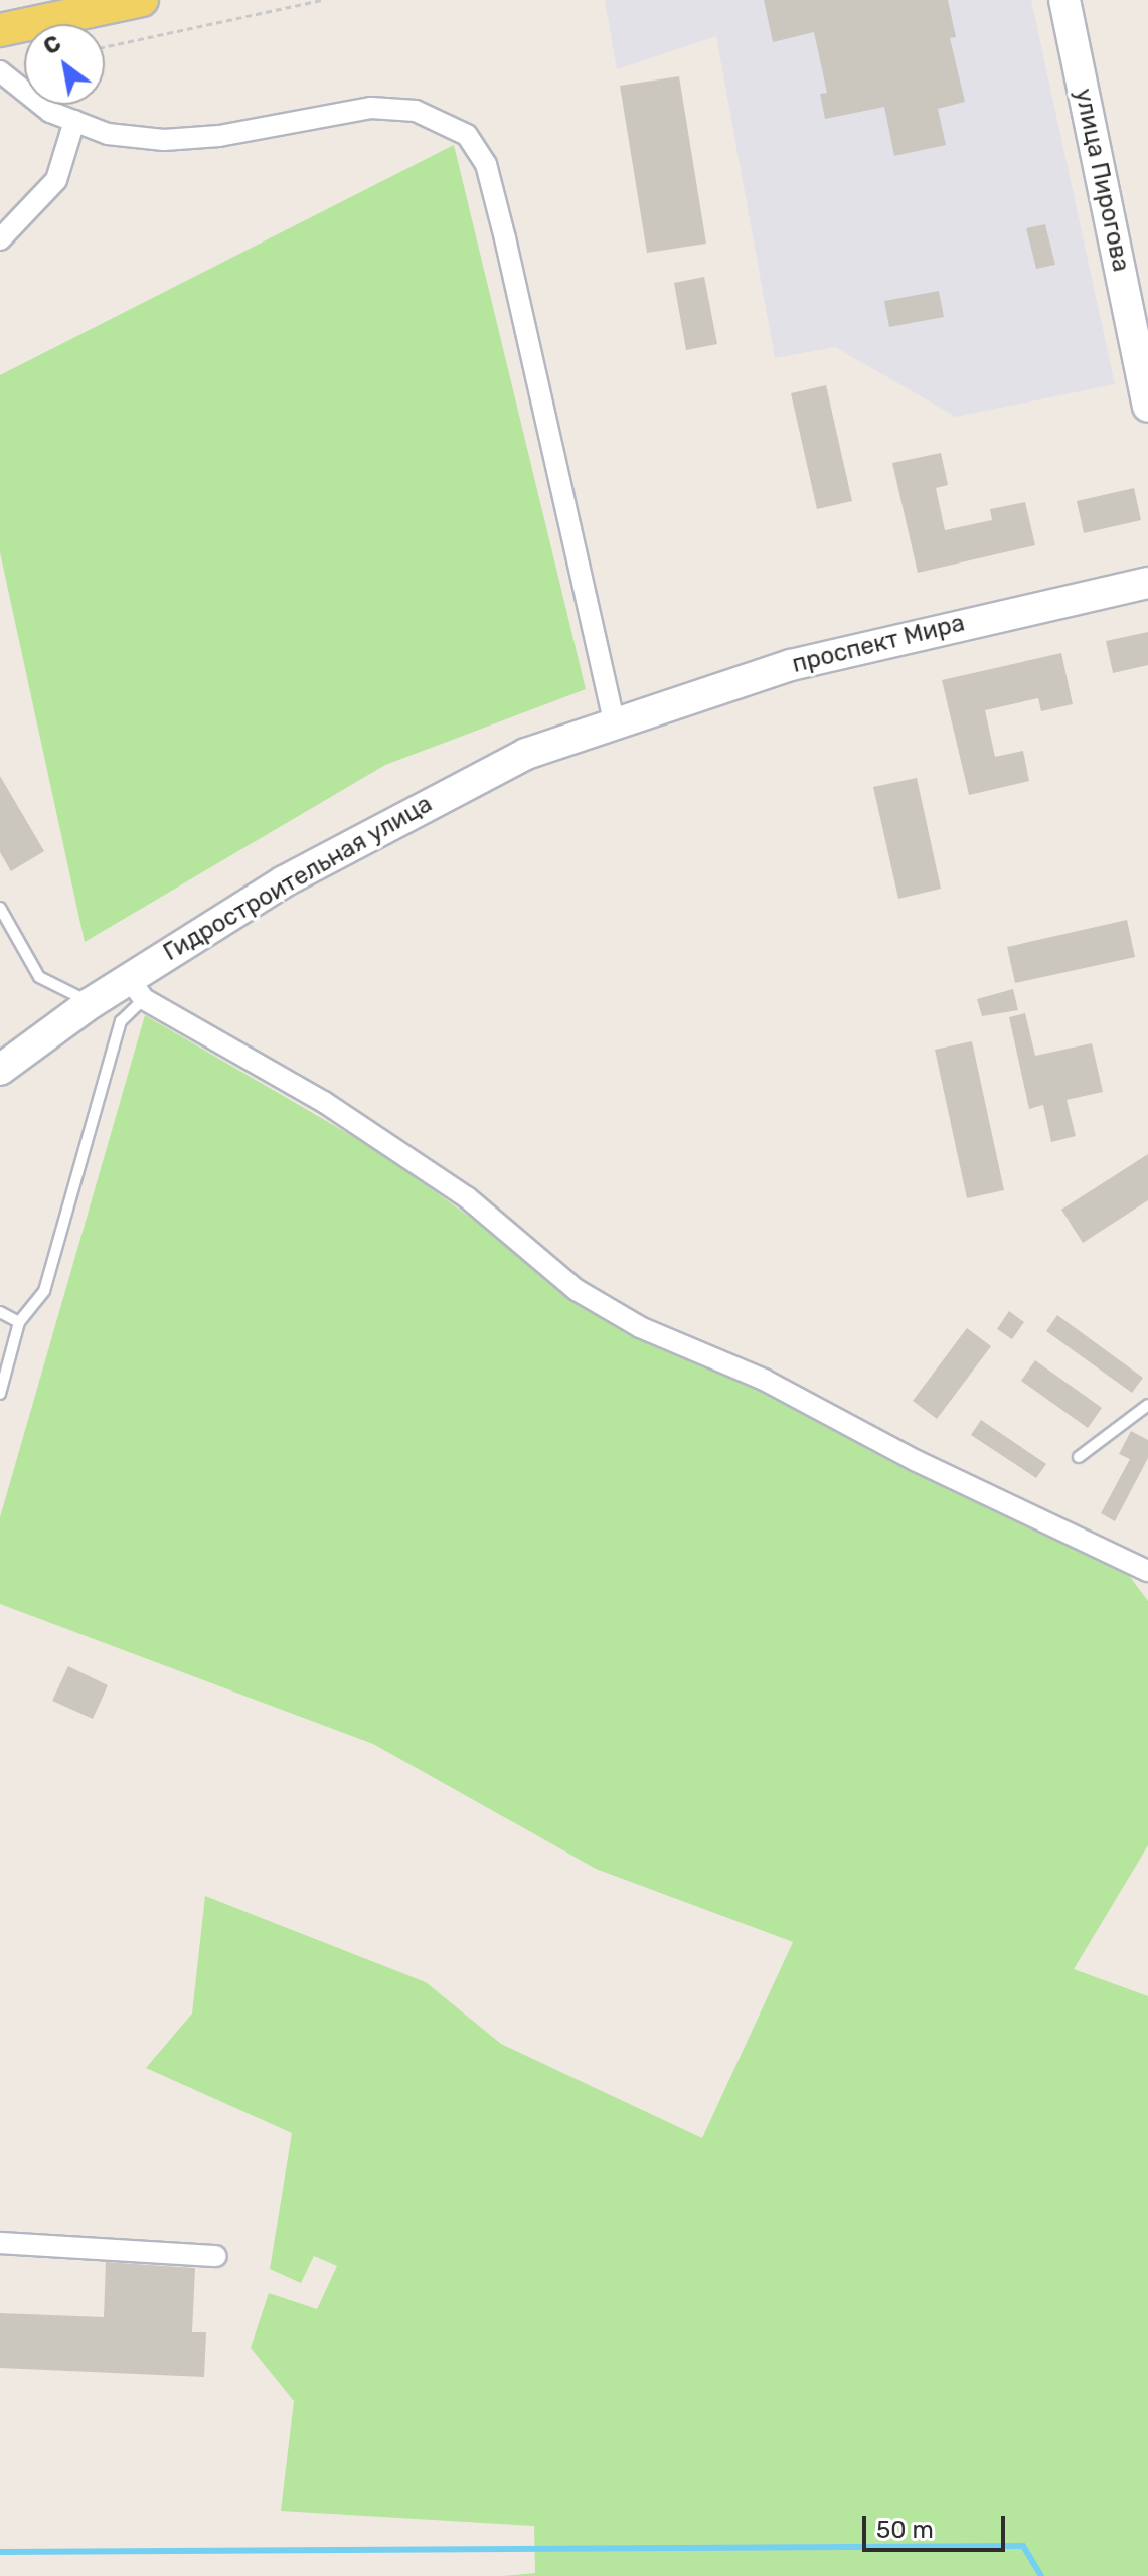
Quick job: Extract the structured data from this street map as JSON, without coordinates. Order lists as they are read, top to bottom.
{
  "streets": {
    "street": ["улица Пирогова", "проспект Мира", "Гидростроительная улица"]
  },
  "crossings": [
    ["проспект Мира", "Гидростроительная улица"]
  ],
  "scale_bar": "50 m",
  "north": "top left"
}
